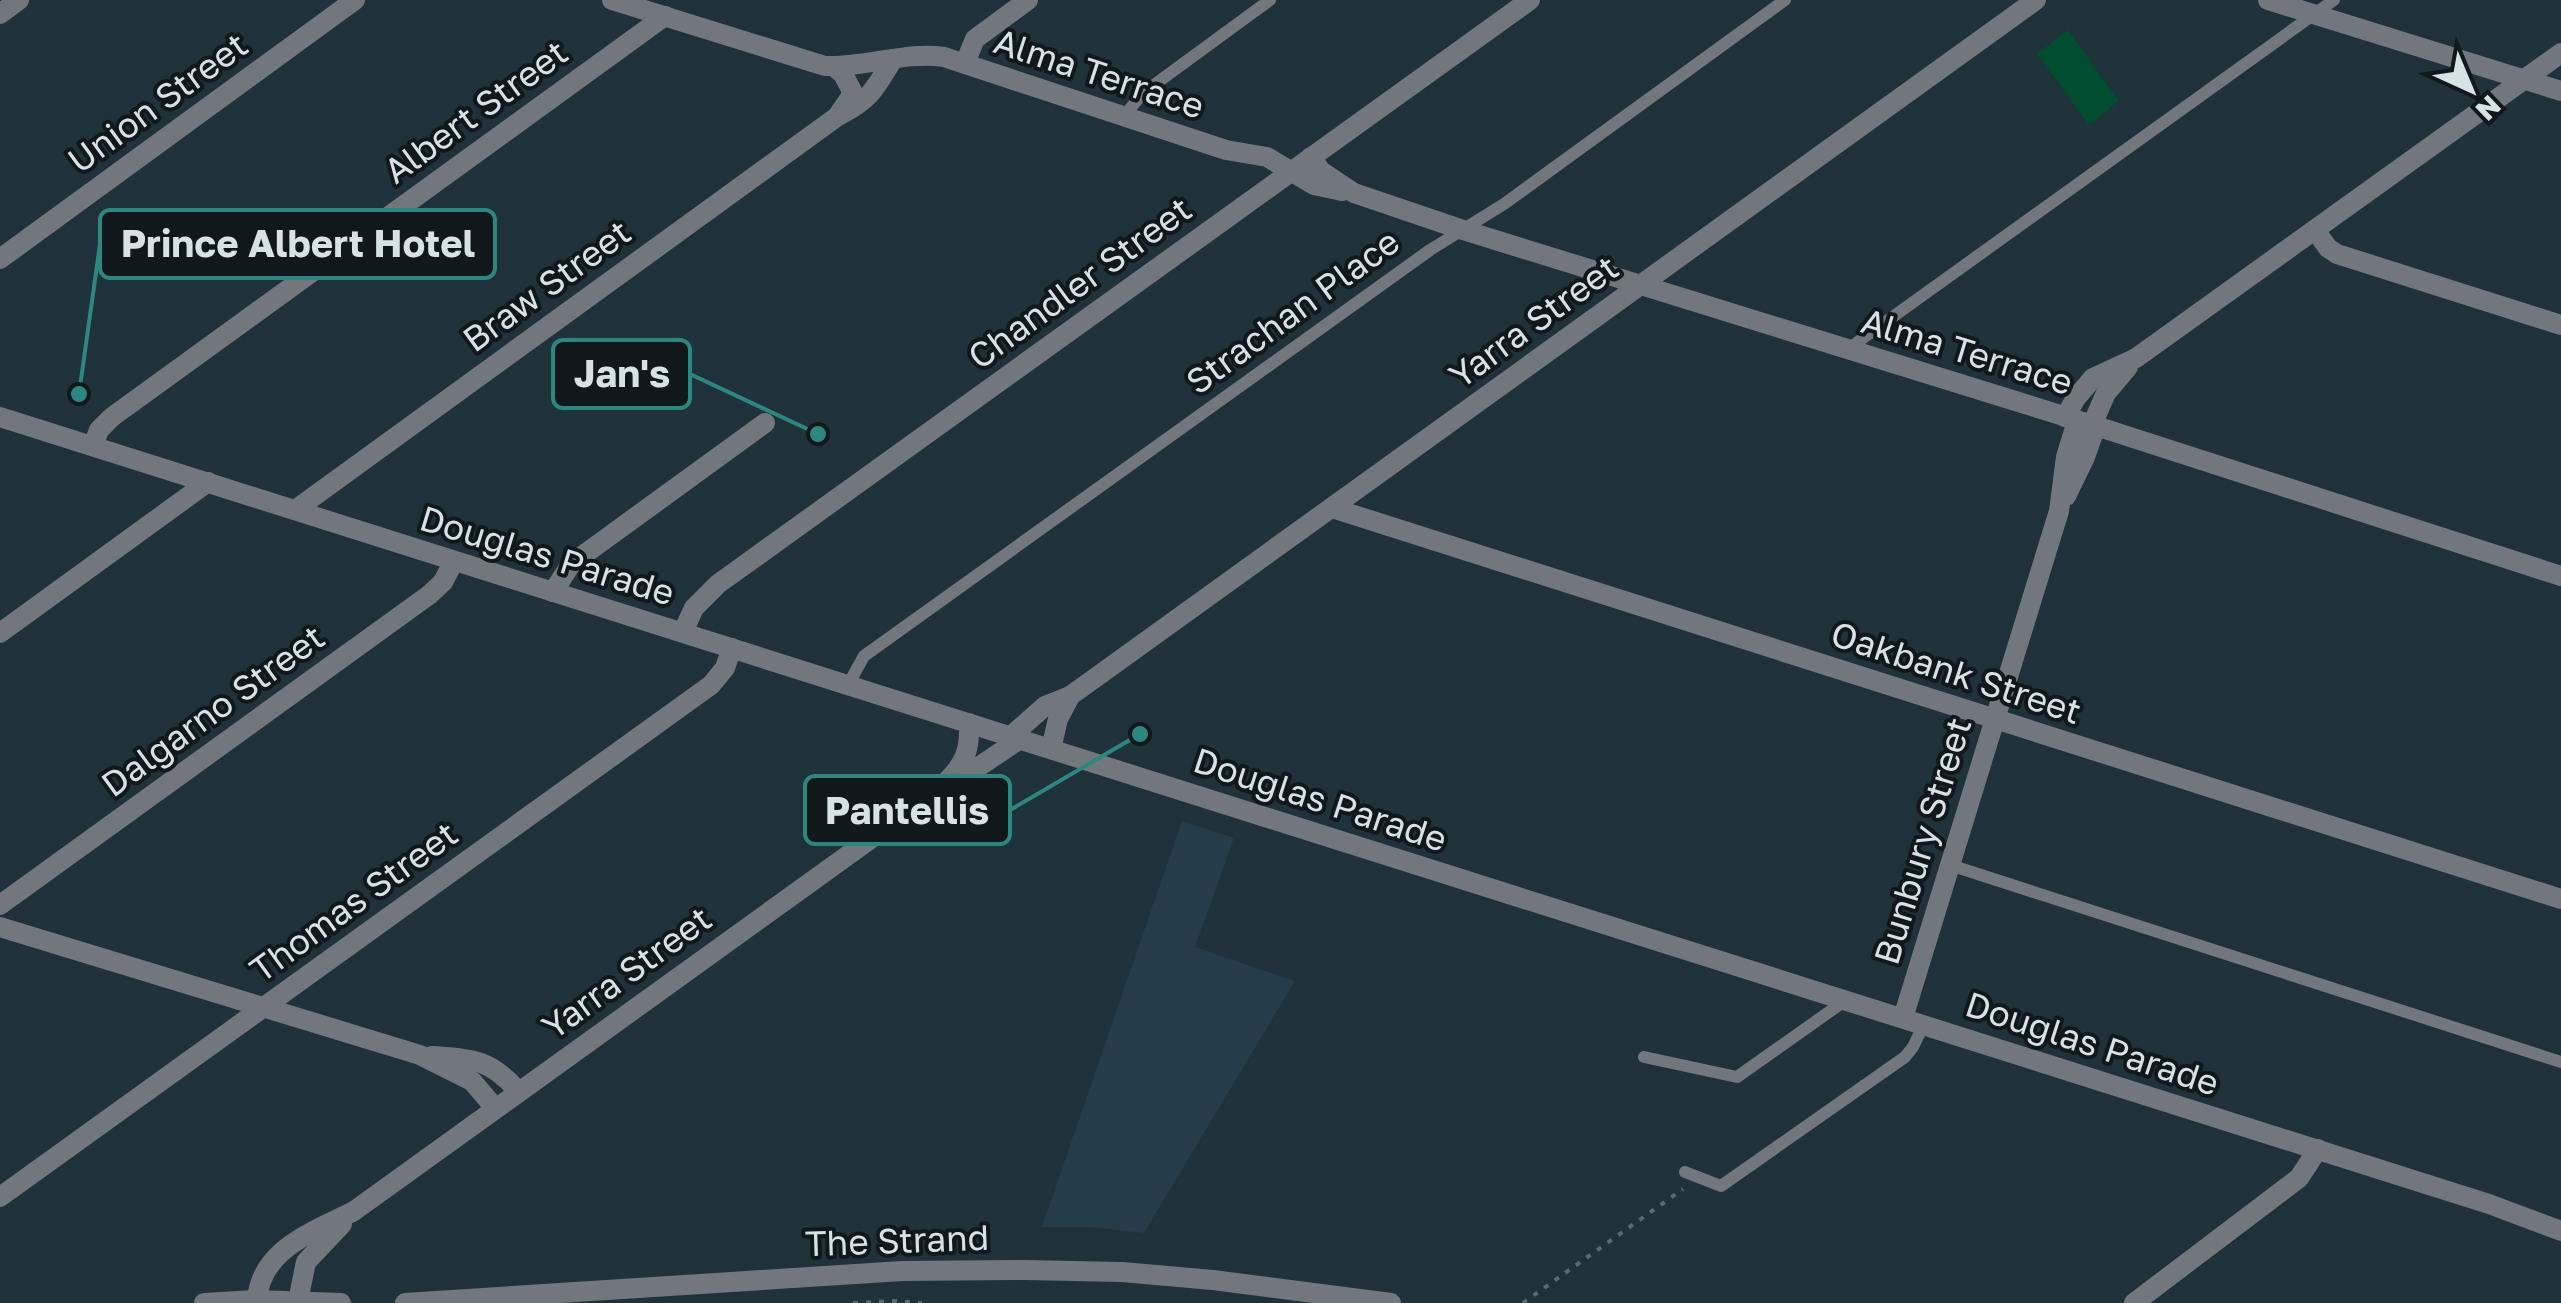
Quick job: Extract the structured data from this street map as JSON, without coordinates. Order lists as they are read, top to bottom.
{
  "streets": {
    "street": [
      "Alma Terrace",
      "Union Street",
      "Albert Street",
      "Chandler Street",
      "Braw Street",
      "Yarra Street",
      "Douglas Parade",
      "Oakbank Street",
      "Dalgarno Street",
      "Bunbury Street",
      "Thomas Street",
      "The Strand"
    ],
    "lane": ["Strachan Place"]
  },
  "crossings": [
    ["Alma Terrace", "Chandler Street"],
    ["Alma Terrace", "Braw Street"],
    ["Alma Terrace", "Strachan Place"],
    ["Alma Terrace", "Yarra Street"],
    ["Alma Terrace", "Bunbury Street"],
    ["Albert Street", "Douglas Parade"],
    ["Chandler Street", "Douglas Parade"],
    ["Braw Street", "Douglas Parade"],
    ["Strachan Place", "Douglas Parade"],
    ["Yarra Street", "Douglas Parade"],
    ["Yarra Street", "Oakbank Street"],
    ["Douglas Parade", "Dalgarno Street"],
    ["Douglas Parade", "Bunbury Street"],
    ["Douglas Parade", "Thomas Street"],
    ["Oakbank Street", "Bunbury Street"]
  ],
  "places": ["Prince Albert Hotel", "Jan's", "Pantellis"],
  "north": "bottom right"
}
